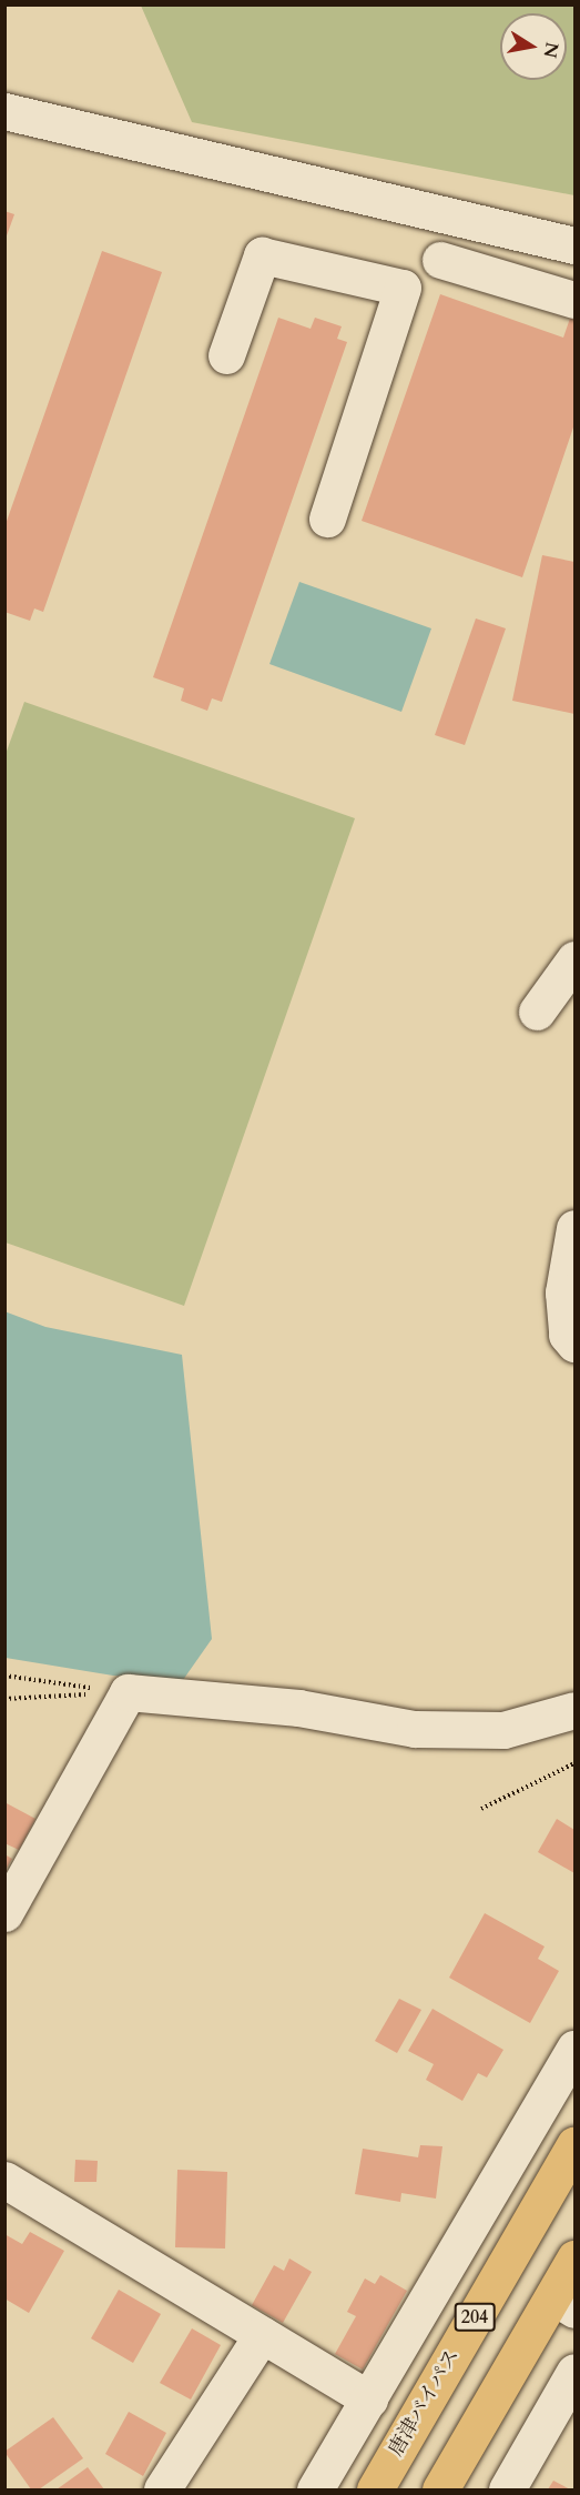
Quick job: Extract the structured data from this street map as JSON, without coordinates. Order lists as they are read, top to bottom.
{
  "streets": {
    "highway": ["204", "唐津バイパス"]
  },
  "north": "right"
}
